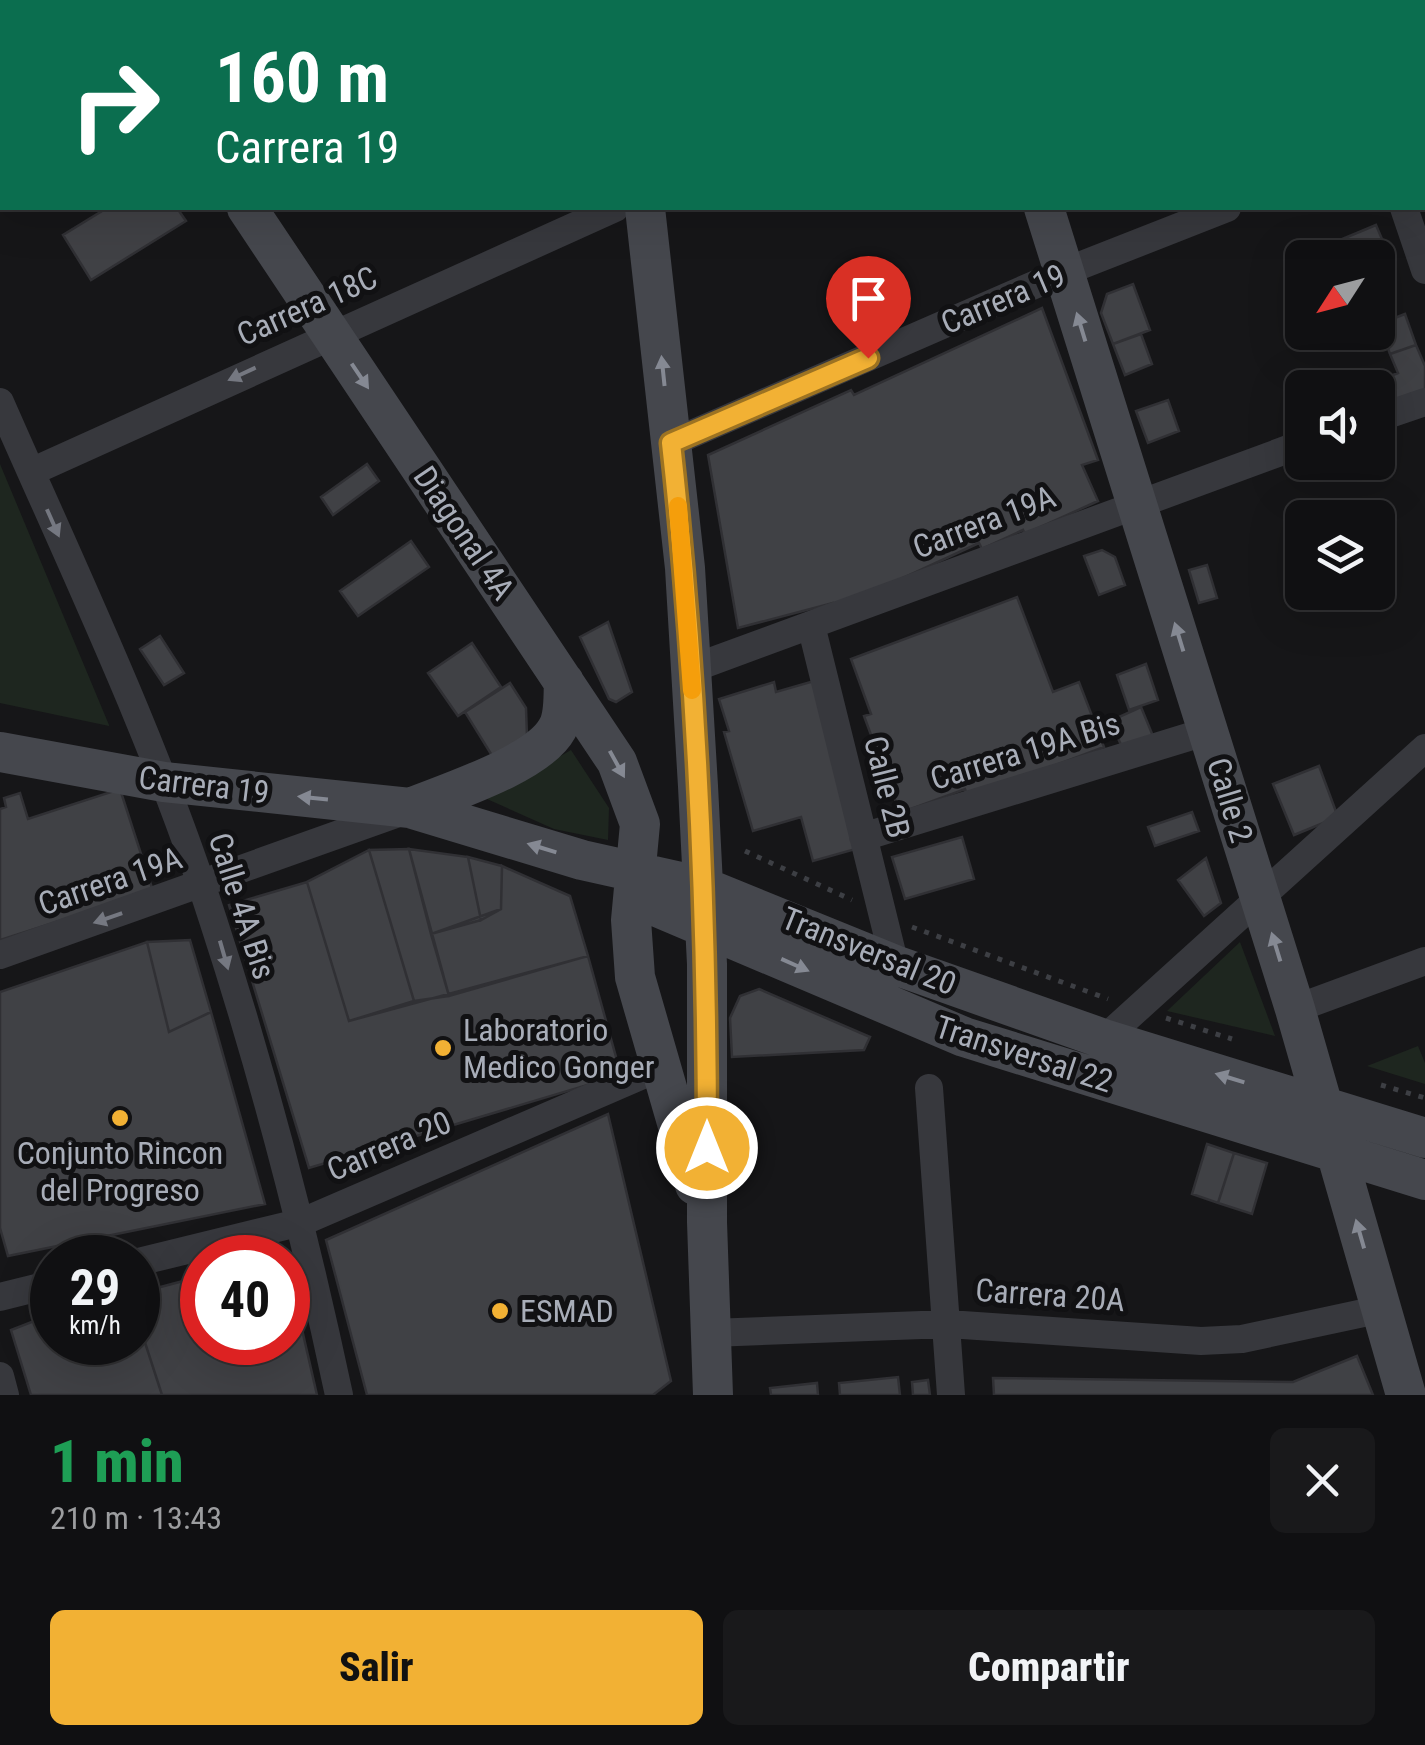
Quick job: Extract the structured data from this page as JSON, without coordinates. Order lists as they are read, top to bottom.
{
  "streets": {
    "street": [
      "Carrera 19",
      "Carrera 18C",
      "Carrera 19A",
      "Diagonal 4A",
      "Carrera 19A Bis",
      "Calle 2B",
      "Calle 2",
      "Calle 4A Bis",
      "Transversal 20",
      "Transversal 22",
      "Carrera 20",
      "Carrera 20A"
    ]
  },
  "crossings": [
    ["Carrera 19", "Carrera 19A"],
    ["Carrera 19", "Calle 2"],
    ["Carrera 19", "Calle 4A Bis"],
    ["Carrera 19", "Transversal 20"],
    ["Carrera 18C", "Diagonal 4A"],
    ["Carrera 18C", "Calle 4A Bis"],
    ["Carrera 19A", "Calle 2B"],
    ["Carrera 19A", "Calle 2"],
    ["Carrera 19A", "Calle 4A Bis"],
    ["Carrera 19A", "Transversal 20"],
    ["Diagonal 4A", "Transversal 20"],
    ["Diagonal 4A", "Transversal 22"],
    ["Diagonal 4A", "Carrera 20"],
    ["Carrera 19A Bis", "Calle 2B"],
    ["Carrera 19A Bis", "Calle 2"],
    ["Calle 2B", "Transversal 20"],
    ["Calle 2", "Transversal 20"],
    ["Calle 2", "Transversal 22"],
    ["Calle 2", "Carrera 20A"],
    ["Calle 4A Bis", "Carrera 20"],
    ["Transversal 20", "Transversal 22"]
  ],
  "one_way": [
    "Carrera 18C",
    "Calle 2",
    "Calle 4A Bis",
    "Transversal 20",
    "Transversal 22"
  ],
  "places": ["Laboratorio Medico Gonger", "Conjunto Rincon del Progreso", "ESMAD"],
  "north": "bottom left",
  "page": {
    "turn": ["160 m", "Carrera 19"],
    "speed": "29 km/h",
    "limit": "40",
    "heading": ["1 min", "210 m · 13:43"],
    "buttons": ["Salir", "Compartir"]
  }
}
